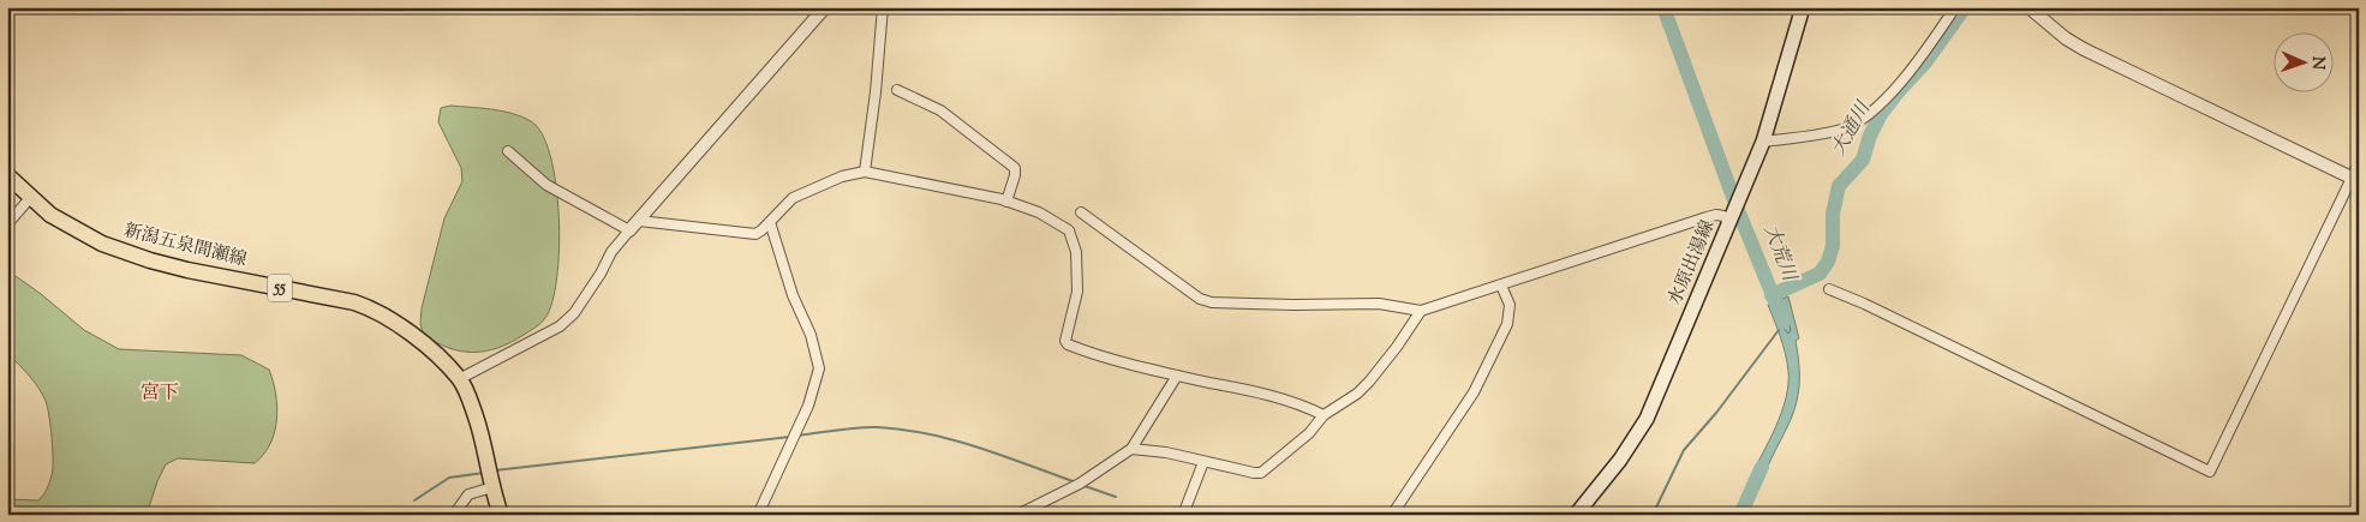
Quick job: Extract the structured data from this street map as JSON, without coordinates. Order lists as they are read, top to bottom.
{
  "streets": {
    "main road": ["新潟五泉間瀬線", "水原出湯線", "55"]
  },
  "districts": ["宮下"],
  "water": ["大通川", "大荒川"],
  "north": "right"
}
